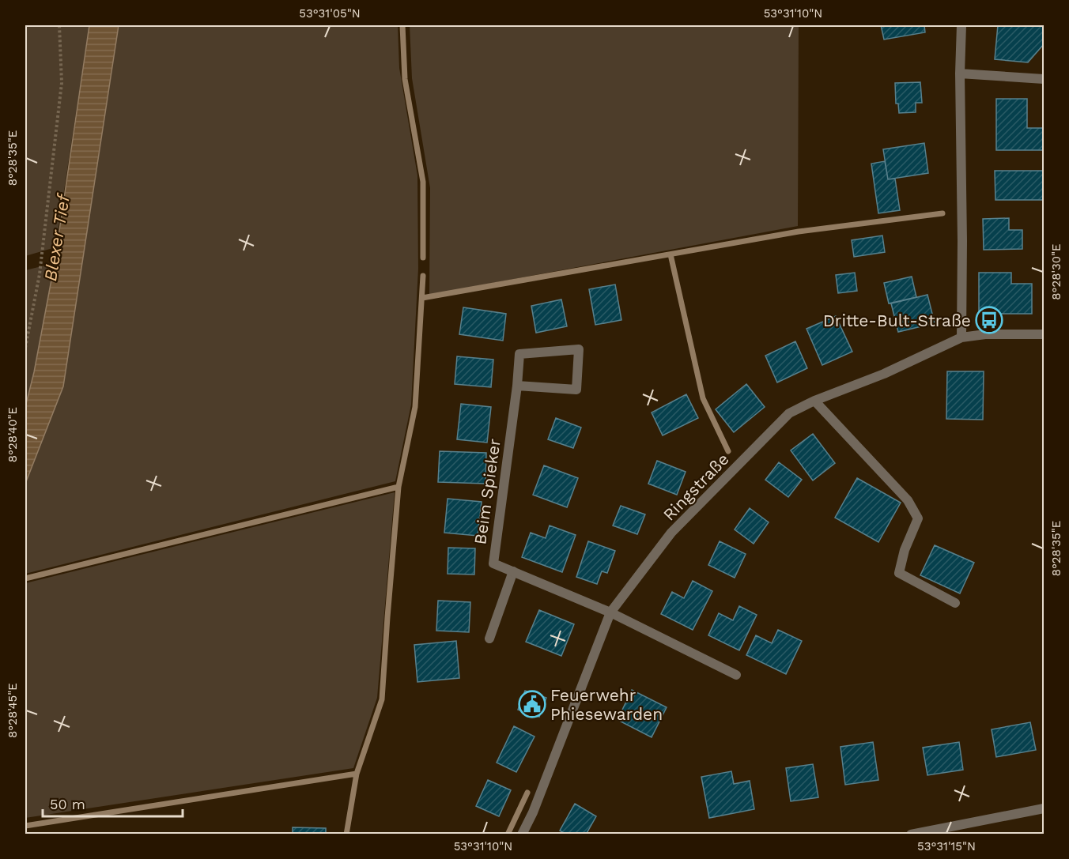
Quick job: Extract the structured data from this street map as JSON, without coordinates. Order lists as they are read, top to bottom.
{
  "streets": {
    "street": ["Ringstraße", "Beim Spieker"]
  },
  "crossings": [
    ["Ringstraße", "Beim Spieker"]
  ],
  "water": ["Blexer Tief"],
  "places": {
    "bus stop": ["Dritte-Bult-Straße"],
    "public building": ["Feuerwehr Phiesewarden"]
  },
  "scale_bar": "50 m",
  "coordinates": [
    "53°31'05\"N",
    "53°31'10\"N",
    "8°28'35\"E",
    "8°28'30\"E",
    "8°28'40\"E",
    "8°28'45\"E",
    "53°31'15\"N"
  ]
}
